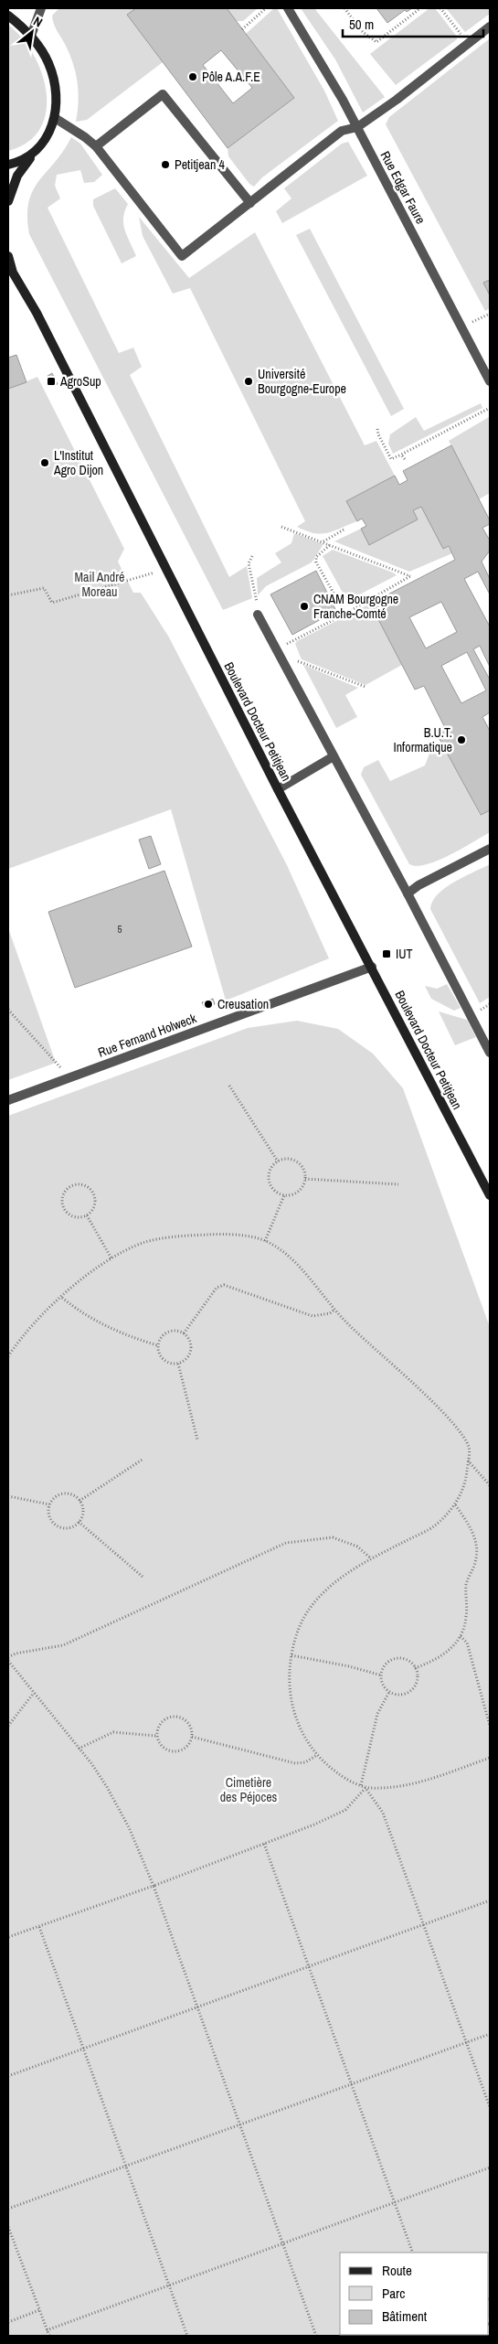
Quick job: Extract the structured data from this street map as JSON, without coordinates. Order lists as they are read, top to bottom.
{
  "streets": {
    "main road": ["Boulevard Docteur Petitjean"],
    "street": ["Rue Edgar Faure", "Rue Fernand Holweck"]
  },
  "crossings": [
    ["Boulevard Docteur Petitjean", "Rue Fernand Holweck"]
  ],
  "parks": ["Mail André Moreau", "Cimetière des Péjoces"],
  "places": {
    "other": [
      "Pôle A.A.F.E",
      "Petitjean 4",
      "Université Bourgogne-Europe",
      "L'Institut Agro Dijon",
      "CNAM Bourgogne Franche-Comté",
      "B.U.T. Informatique",
      "Creusation"
    ],
    "transit": ["AgroSup", "IUT"]
  },
  "house_numbers": ["5"],
  "legend": ["Route", "Parc", "Bâtiment"],
  "scale_bar": "50 m",
  "north": "top right"
}
